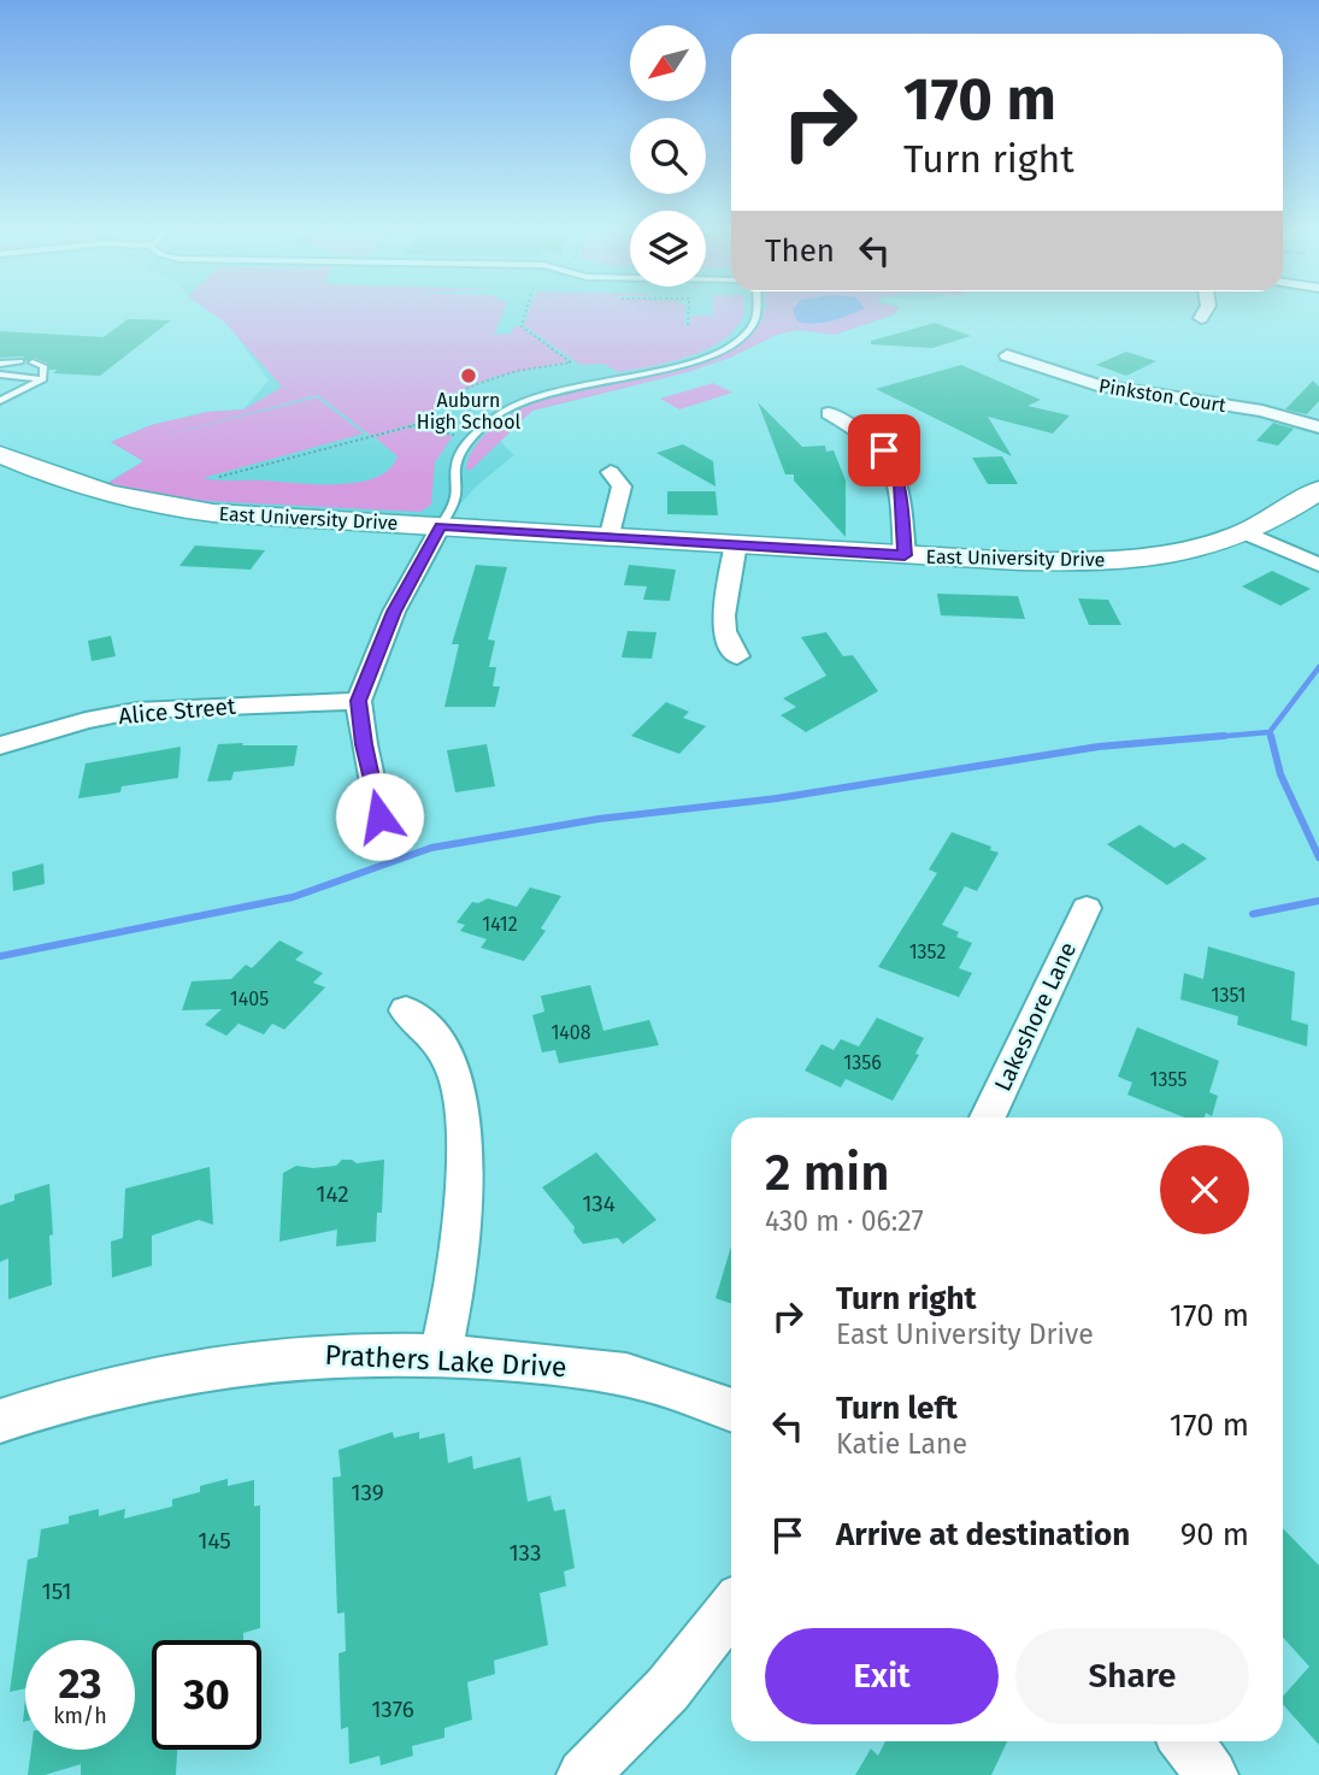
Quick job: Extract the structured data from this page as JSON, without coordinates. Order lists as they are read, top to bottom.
{
  "streets": {
    "main road": ["East University Drive"],
    "street": [
      "Pinkston Court",
      "Alice Street",
      "Lakeshore Lane",
      "Prathers Lake Drive"
    ]
  },
  "places": ["Auburn High School"],
  "house_numbers": [
    "1412",
    "1352",
    "1351",
    "1405",
    "1408",
    "1356",
    "1355",
    "142",
    "134",
    "139",
    "145",
    "133",
    "151",
    "1376"
  ],
  "north": "bottom left",
  "page": {
    "turn": ["170 m", "Turn right"],
    "then": "Then",
    "heading": ["2 min", "430 m · 06:27"],
    "list": [
      {
        "name": "Turn right",
        "note": "East University Drive",
        "value": "170 m"
      },
      {
        "name": "Turn left",
        "note": "Katie Lane",
        "value": "170 m"
      },
      {
        "name": "Arrive at destination",
        "value": "90 m"
      }
    ],
    "buttons": ["Exit", "Share"],
    "speed": "23 km/h",
    "limit": "30"
  }
}
